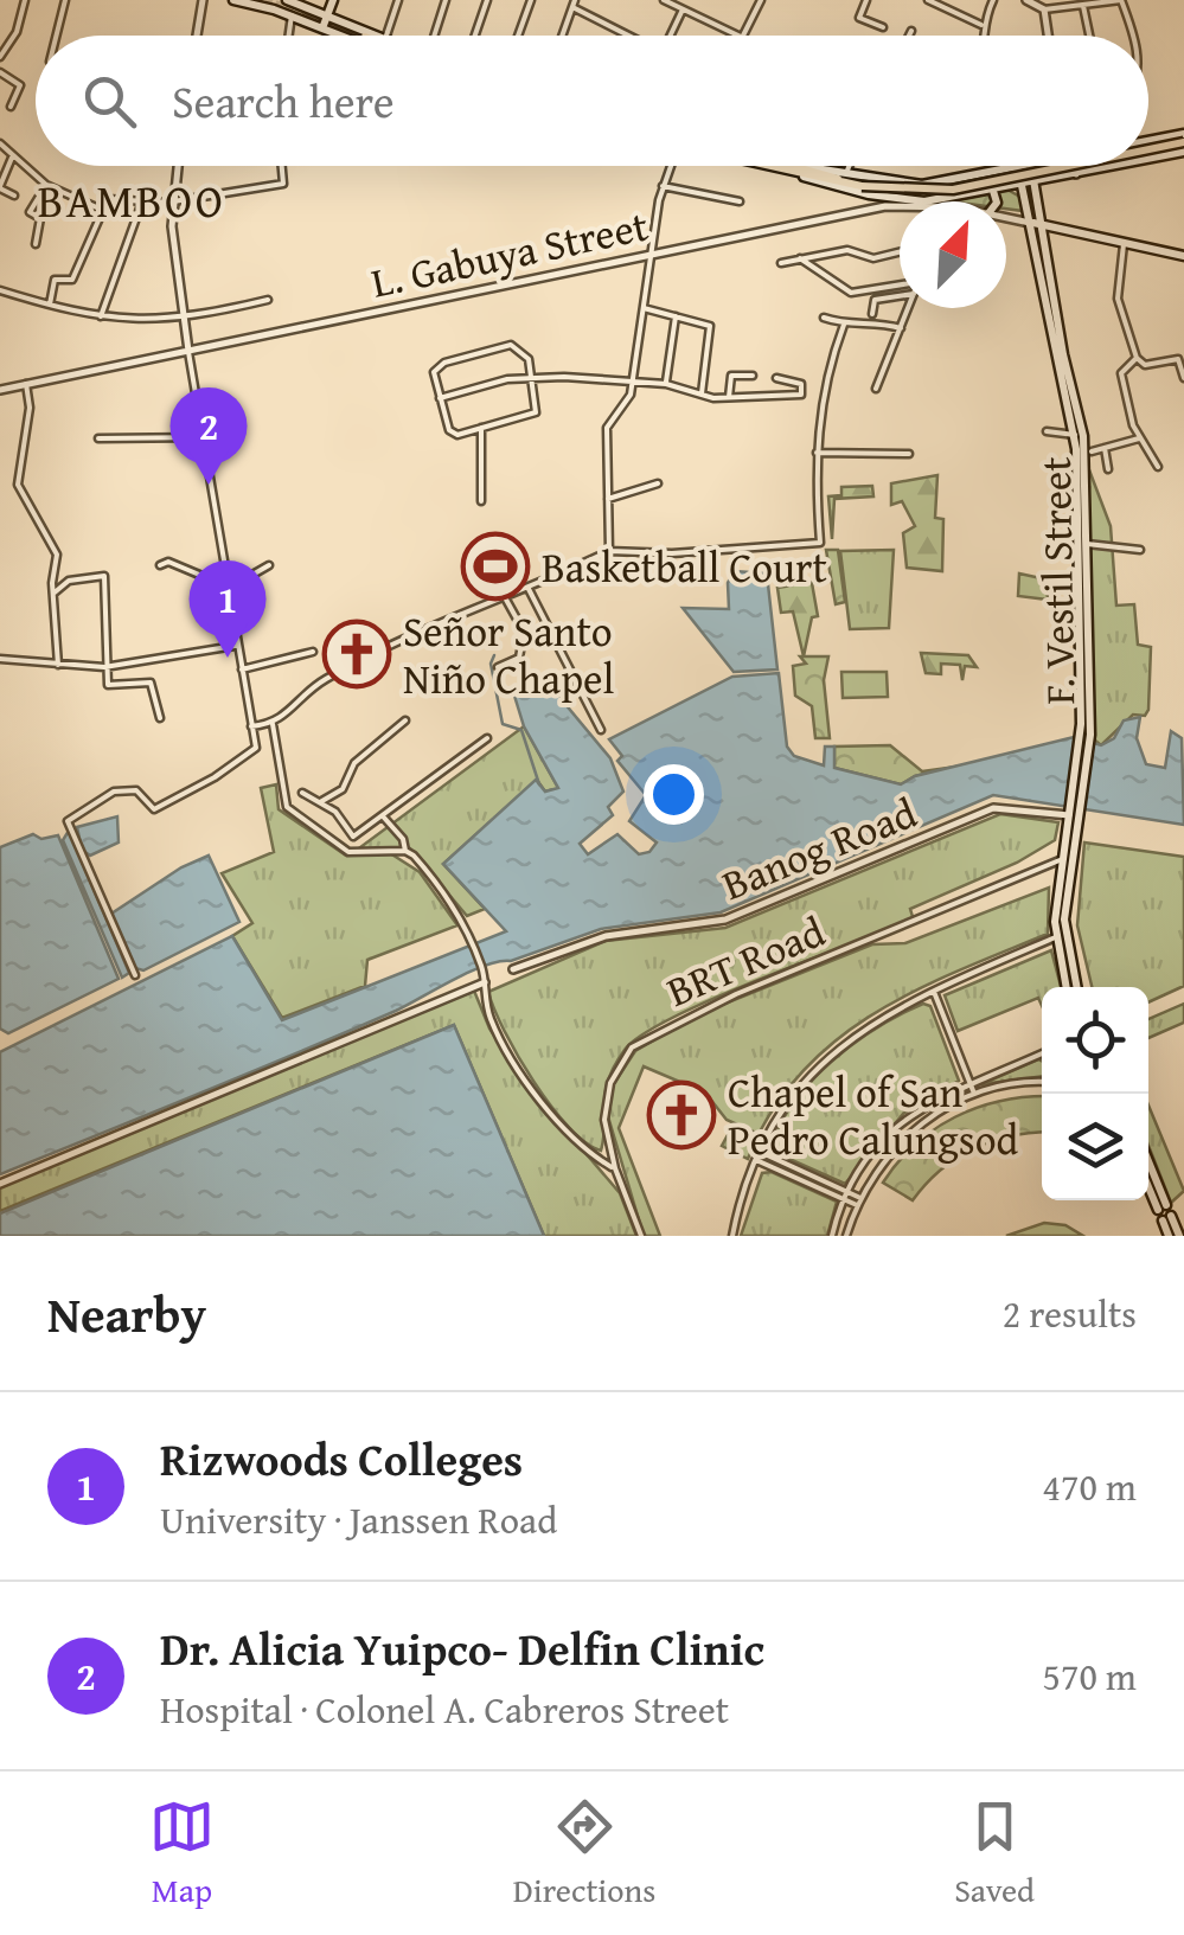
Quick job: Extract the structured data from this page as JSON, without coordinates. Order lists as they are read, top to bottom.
{
  "streets": {
    "main road": ["F. Vestil Street"],
    "street": ["L. Gabuya Street", "Banog Road", "BRT Road"]
  },
  "crossings": [
    ["L. Gabuya Street", "F. Vestil Street"],
    ["F. Vestil Street", "Banog Road"],
    ["F. Vestil Street", "BRT Road"]
  ],
  "districts": ["BAMBOO"],
  "places": {
    "sports": ["Basketball Court"],
    "church": ["Señor Santo Niño Chapel", "Chapel of San Pedro Calungsod"]
  },
  "north": "top right",
  "page": {
    "search": "Search here",
    "pins": ["2", "1"],
    "heading": ["Nearby", "2 results"],
    "list": [
      {
        "mark": "1",
        "name": "Rizwoods Colleges",
        "note": "University · Janssen Road",
        "value": "470 m"
      },
      {
        "mark": "2",
        "name": "Dr. Alicia Yuipco- Delfin Clinic",
        "note": "Hospital · Colonel A. Cabreros Street",
        "value": "570 m"
      }
    ],
    "nav": ["Map", "Directions", "Saved"]
  }
}
